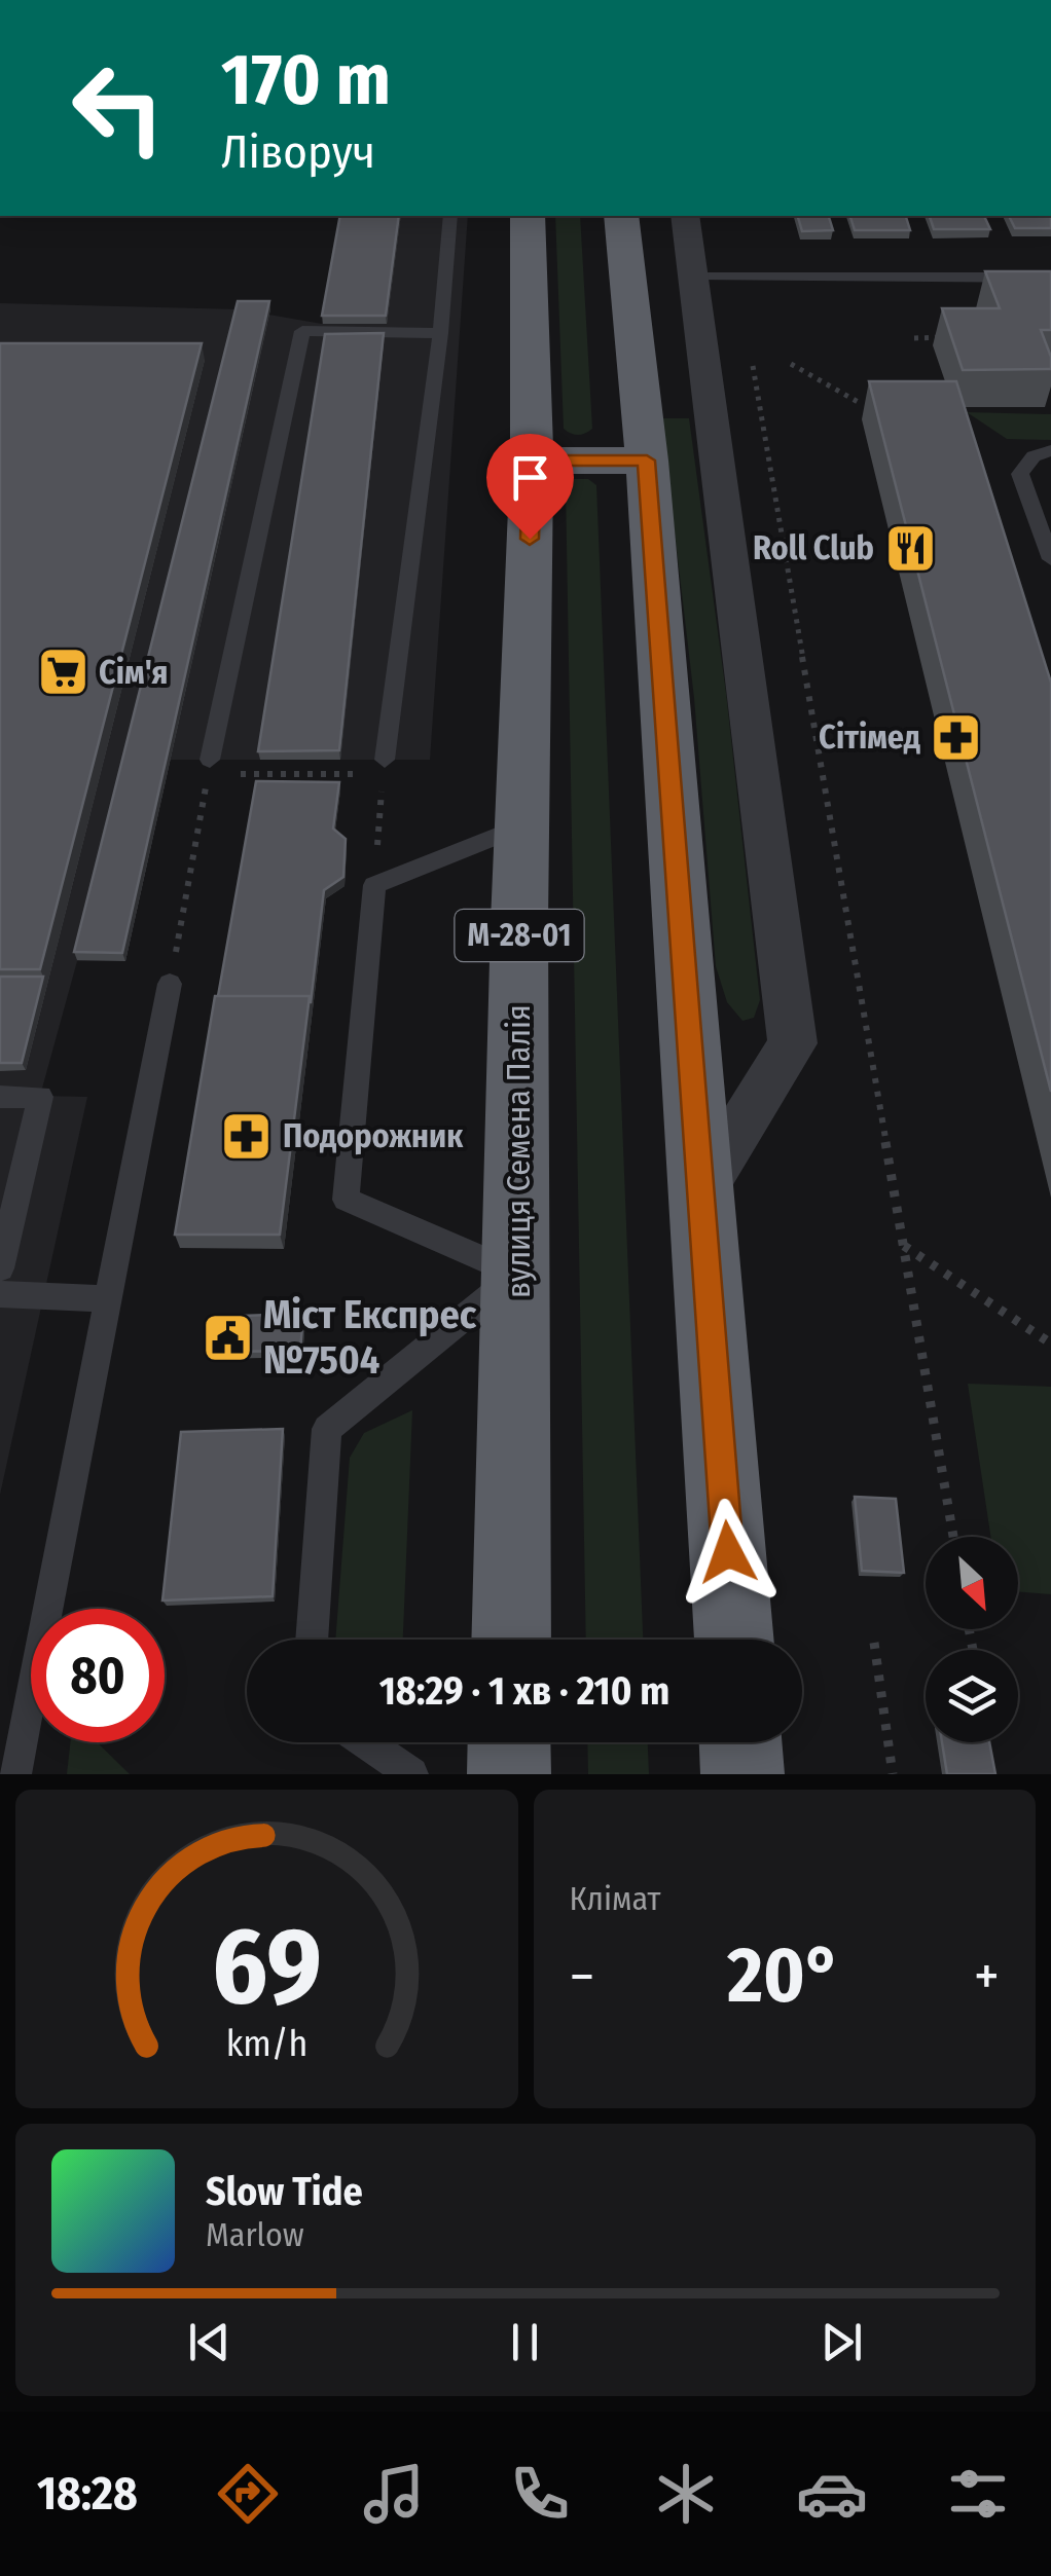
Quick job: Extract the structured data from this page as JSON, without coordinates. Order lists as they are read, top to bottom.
{
  "streets": {
    "highway": ["М-28-01", "вулиця Семена Палія"]
  },
  "places": {
    "restaurant": ["Roll Club"],
    "supermarket": ["Сім'я"],
    "pharmacy": ["Сітімед", "Подорожник"],
    "public building": ["Міст Експрес №7504"]
  },
  "north": "bottom right",
  "page": {
    "turn": ["170 m", "Ліворуч"],
    "limit": "80",
    "trip": "18:29 · 1 хв · 210 m",
    "tile": "Клімат",
    "heat": ["−", "20°", "+"],
    "song": ["Slow Tide", "Marlow"],
    "tabs": "18:28",
    "gauge": ["69", "km/h"]
  }
}
